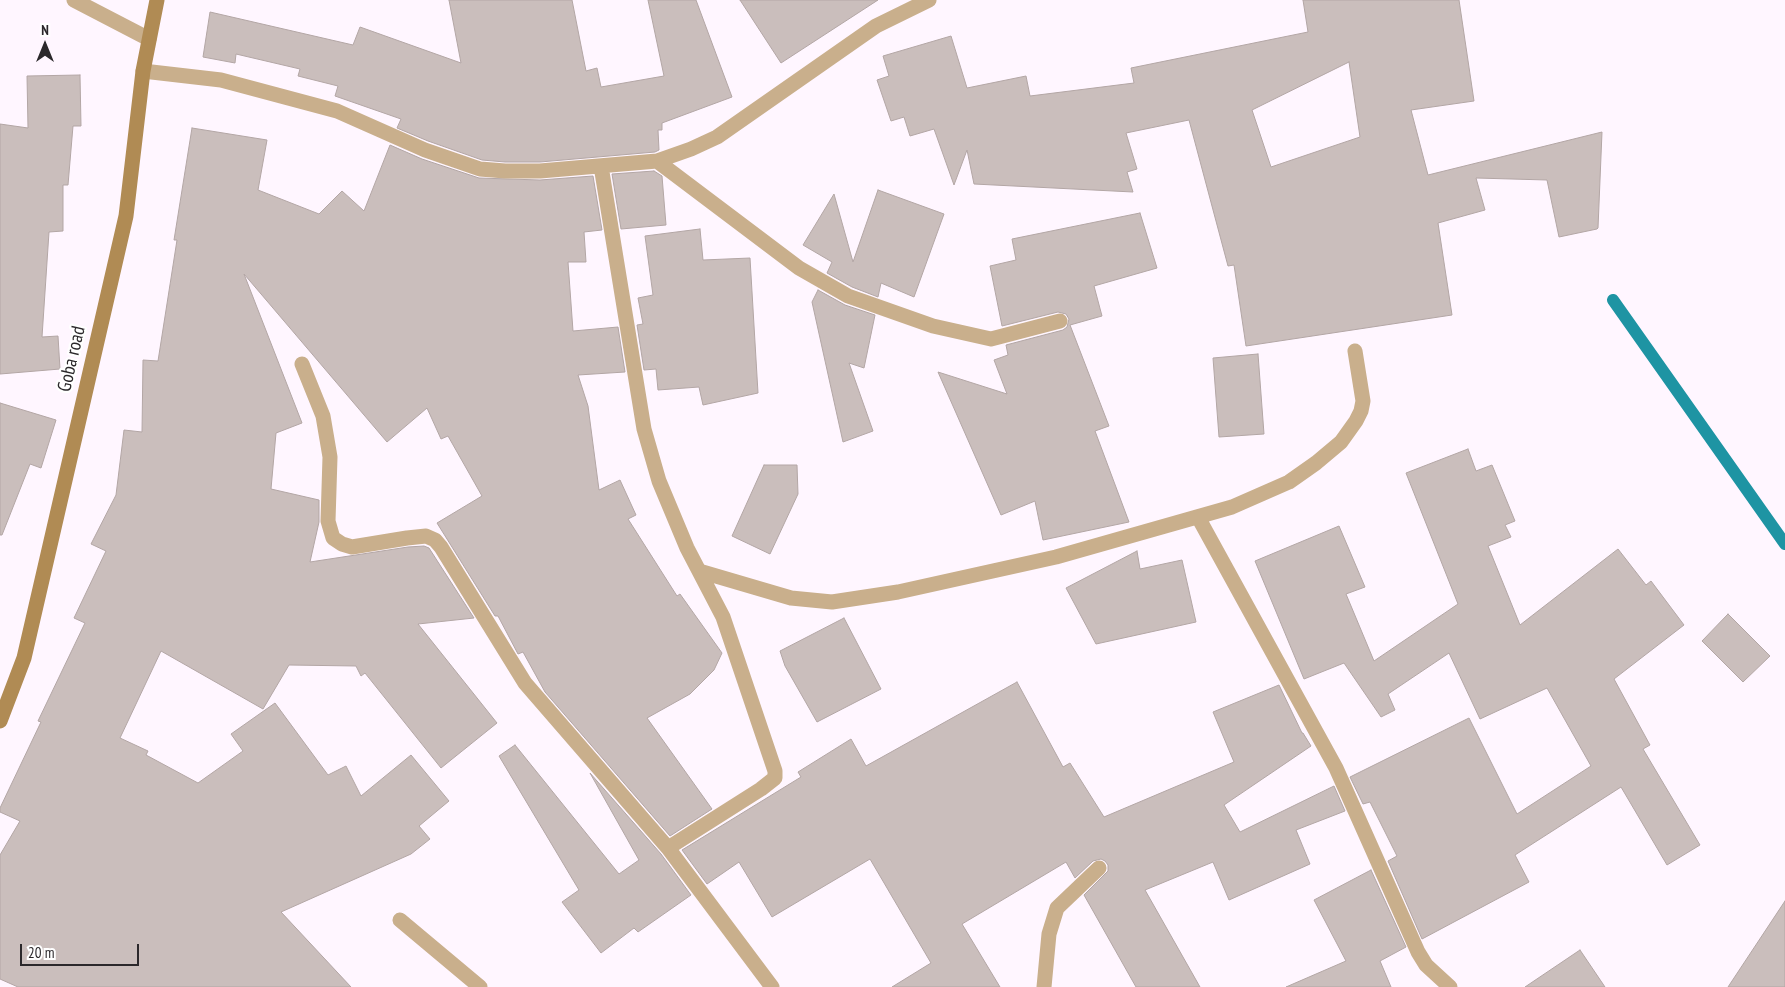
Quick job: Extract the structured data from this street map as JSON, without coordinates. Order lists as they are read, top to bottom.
{
  "streets": {
    "main road": ["Goba road"]
  },
  "scale_bar": "20 m",
  "north": "top"
}
